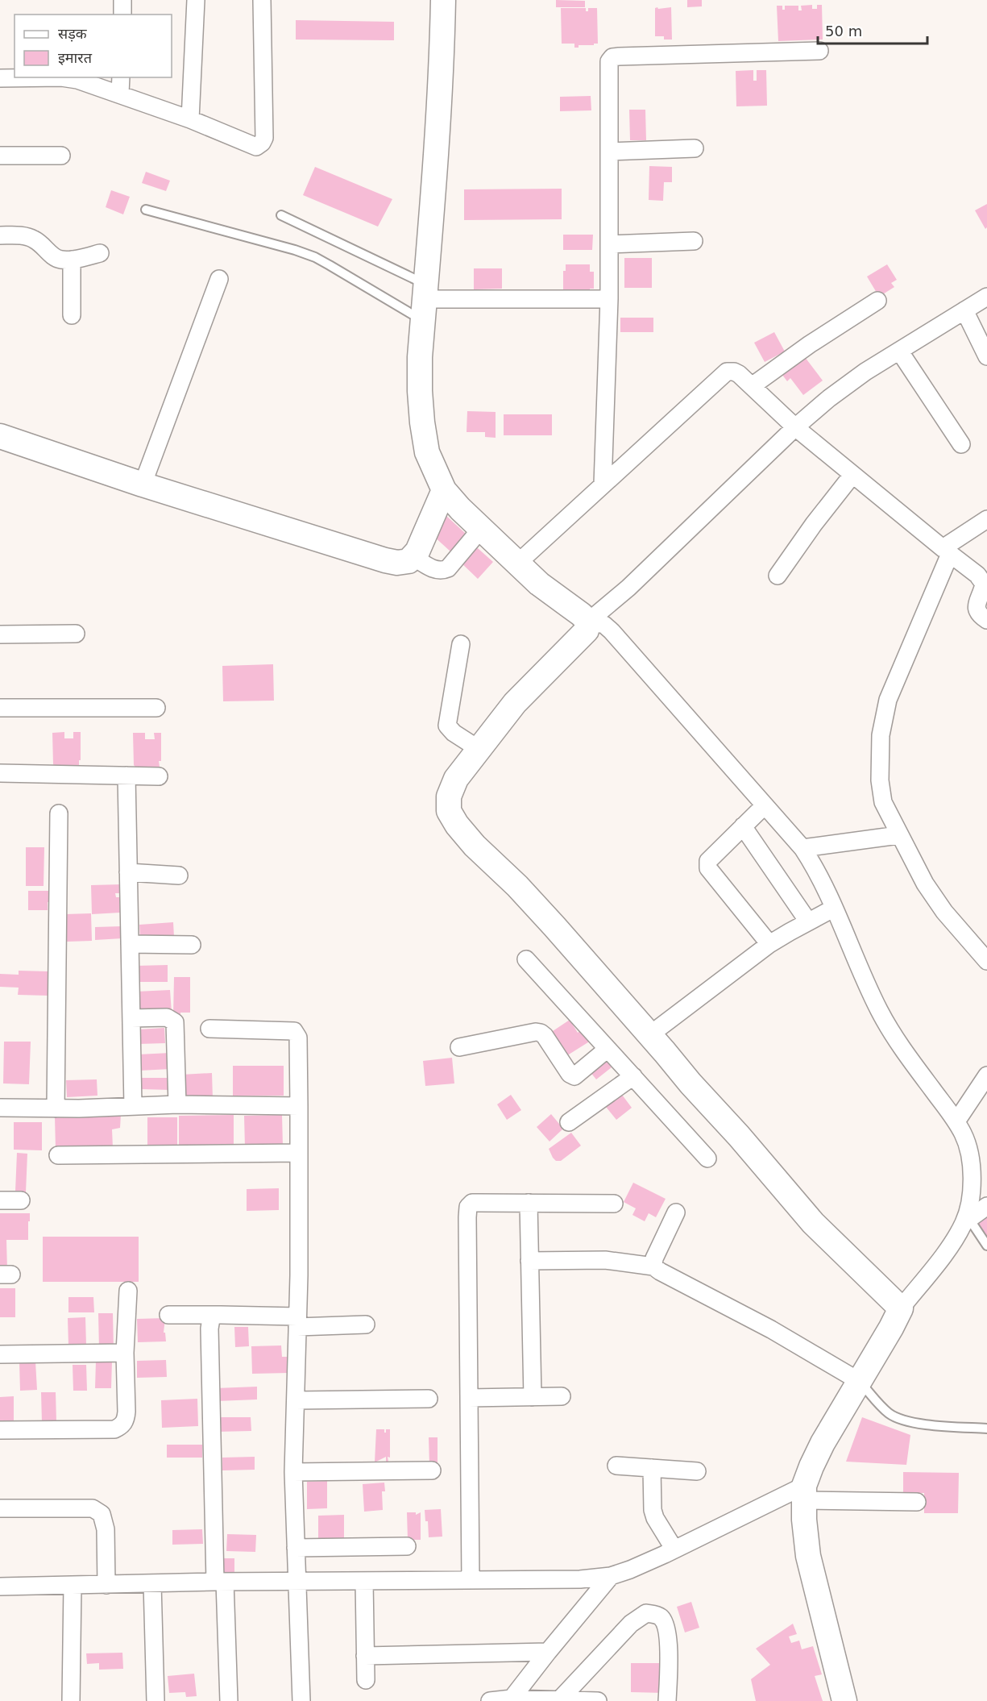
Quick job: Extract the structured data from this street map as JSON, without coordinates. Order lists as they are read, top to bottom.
{
  "legend": ["सड़क", "इमारत"],
  "scale_bar": "50 m"
}
